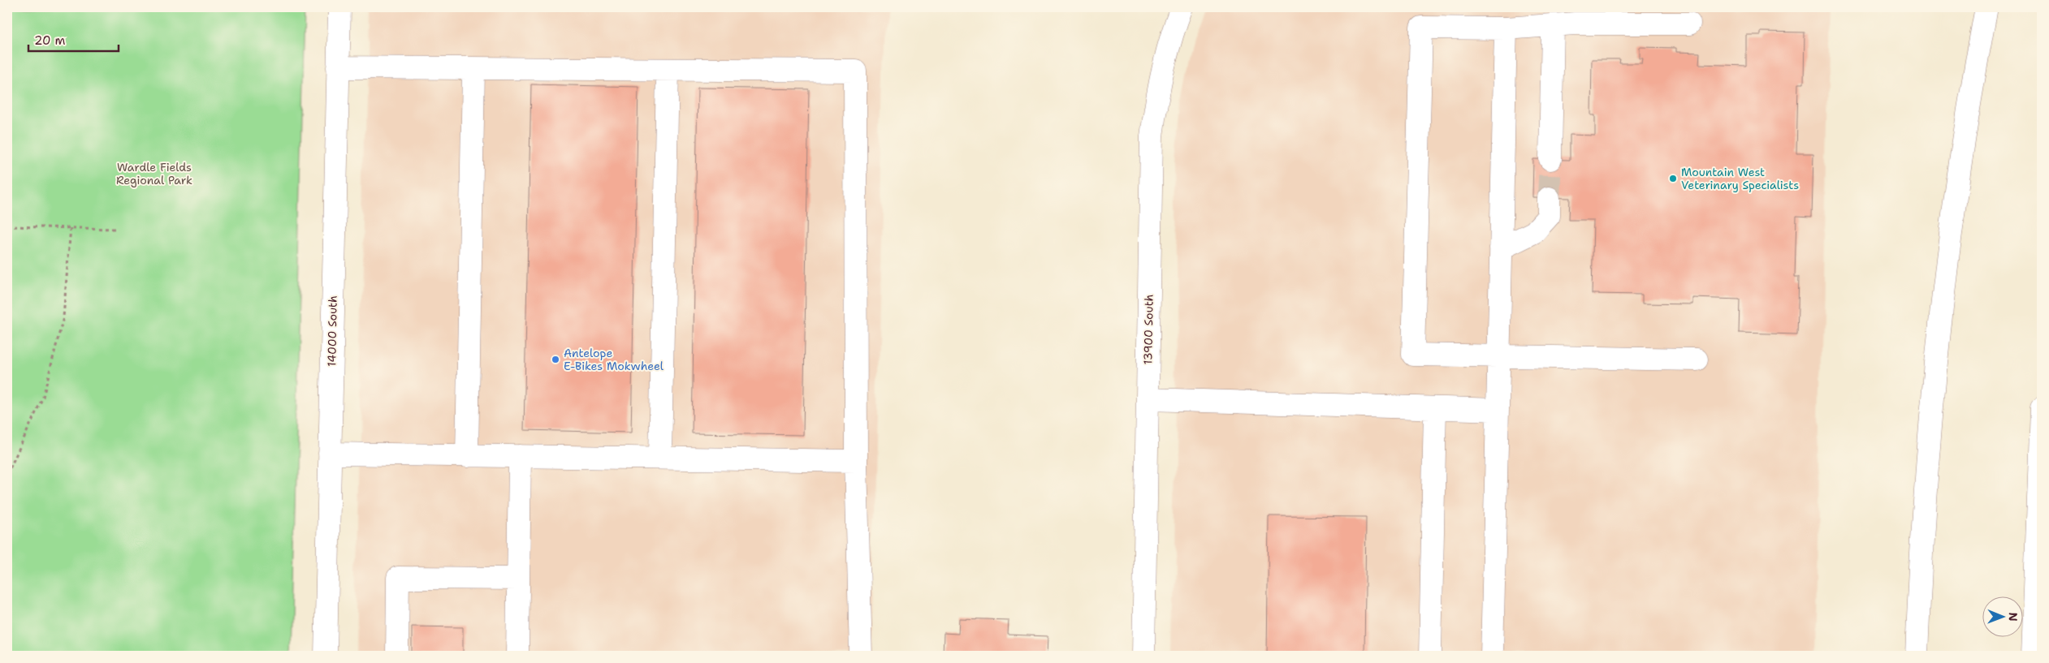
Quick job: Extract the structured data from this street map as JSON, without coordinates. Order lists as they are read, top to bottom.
{
  "streets": {
    "main road": ["13900 South", "14000 South"]
  },
  "parks": ["Wardle Fields Regional Park"],
  "places": ["Mountain West Veterinary Specialists", "Antelope E-Bikes Mokwheel"],
  "scale_bar": "20 m",
  "north": "right"
}
